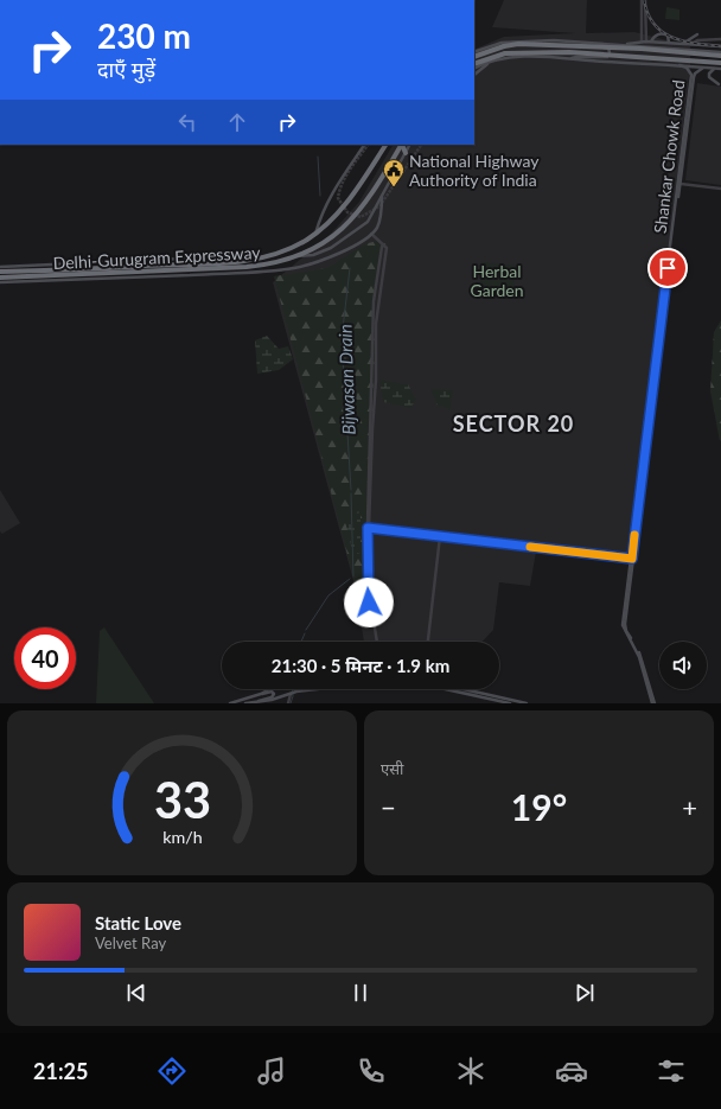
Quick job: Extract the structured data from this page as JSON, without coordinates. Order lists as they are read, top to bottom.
{
  "streets": {
    "highway": ["Delhi-Gurugram Expressway"],
    "main road": ["Shankar Chowk Road"]
  },
  "districts": ["SECTOR 20"],
  "water": ["Bijwasan Drain"],
  "parks": ["Herbal Garden"],
  "places": {
    "public building": ["National Highway Authority of India"]
  },
  "page": {
    "turn": ["230 m", "दाएँ मुड़ें"],
    "limit": "40",
    "trip": "21:30 · 5 मिनट · 1.9 km",
    "tile": "एसी",
    "heat": ["−", "19°", "+"],
    "song": ["Static Love", "Velvet Ray"],
    "tabs": "21:25",
    "gauge": ["33", "km/h"]
  }
}
